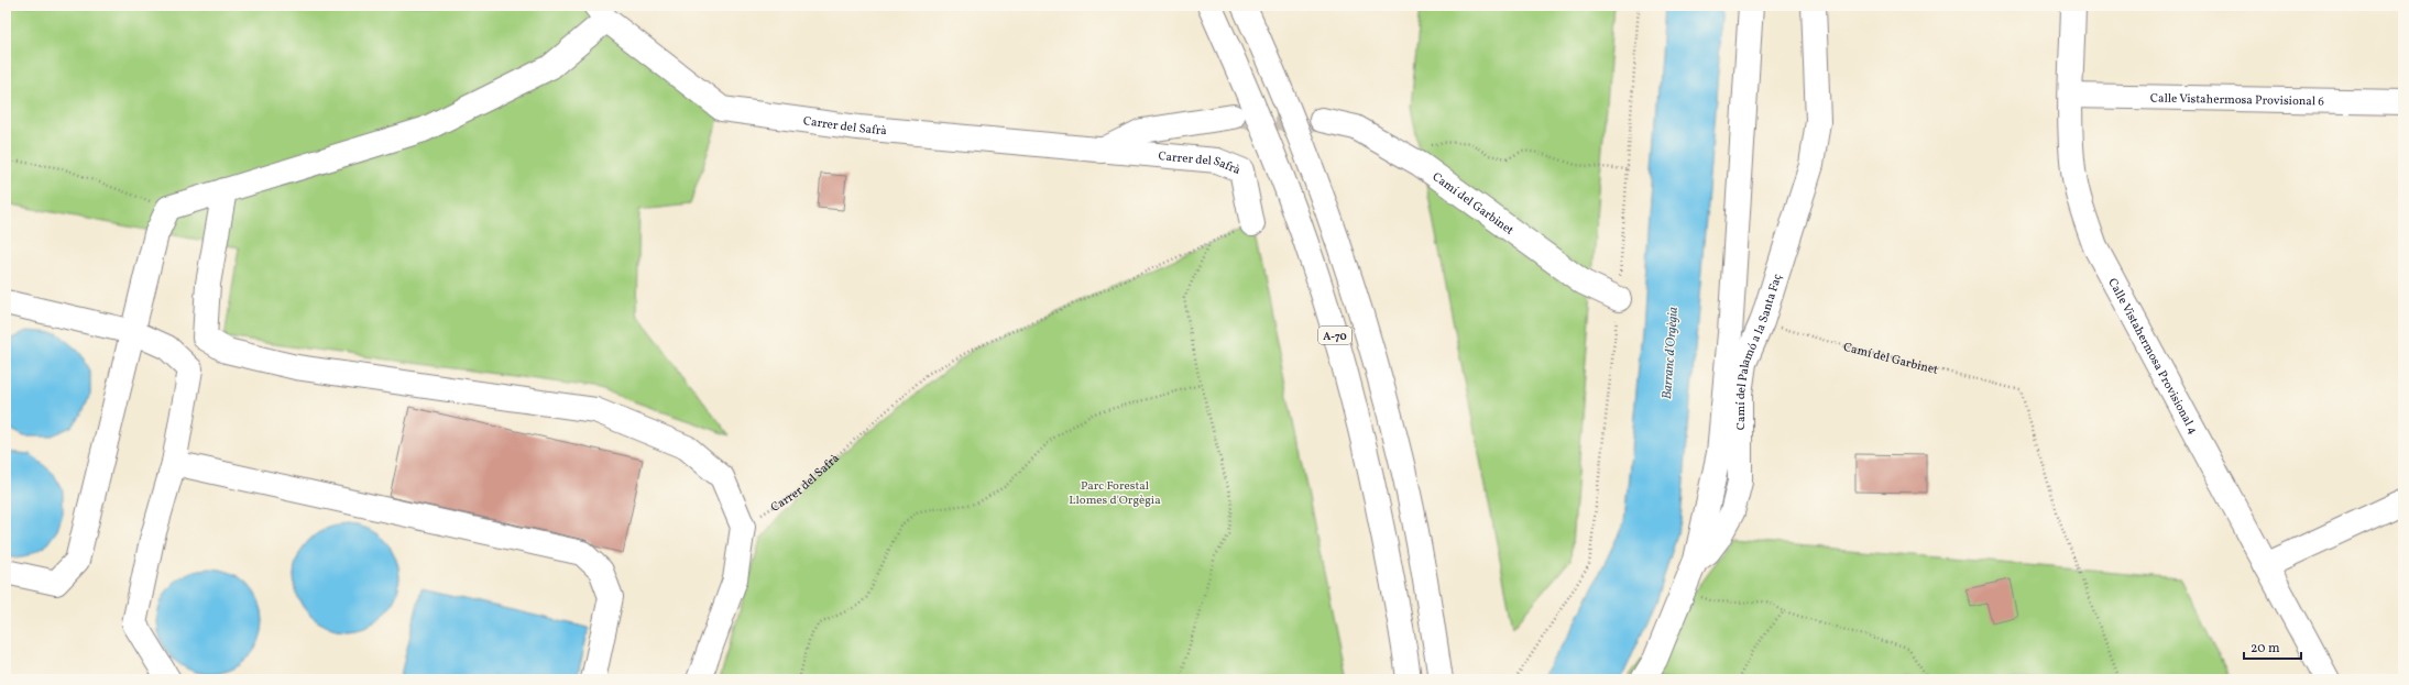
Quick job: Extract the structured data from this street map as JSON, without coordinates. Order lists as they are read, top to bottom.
{
  "streets": {
    "main road": [
      "Calle Vistahermosa Provisional 6",
      "Carrer del Safrà",
      "Camí del Garbinet",
      "A-70",
      "Camí del Palamó a la Santa Faç",
      "Calle Vistahermosa Provisional 4"
    ]
  },
  "crossings": [
    ["Calle Vistahermosa Provisional 6", "Calle Vistahermosa Provisional 4"],
    ["Camí del Garbinet", "Camí del Palamó a la Santa Faç"]
  ],
  "water": ["Barranc d'Orgègia"],
  "parks": ["Parc Forestal Llomes d'Orgègia"],
  "scale_bar": "20 m"
}
